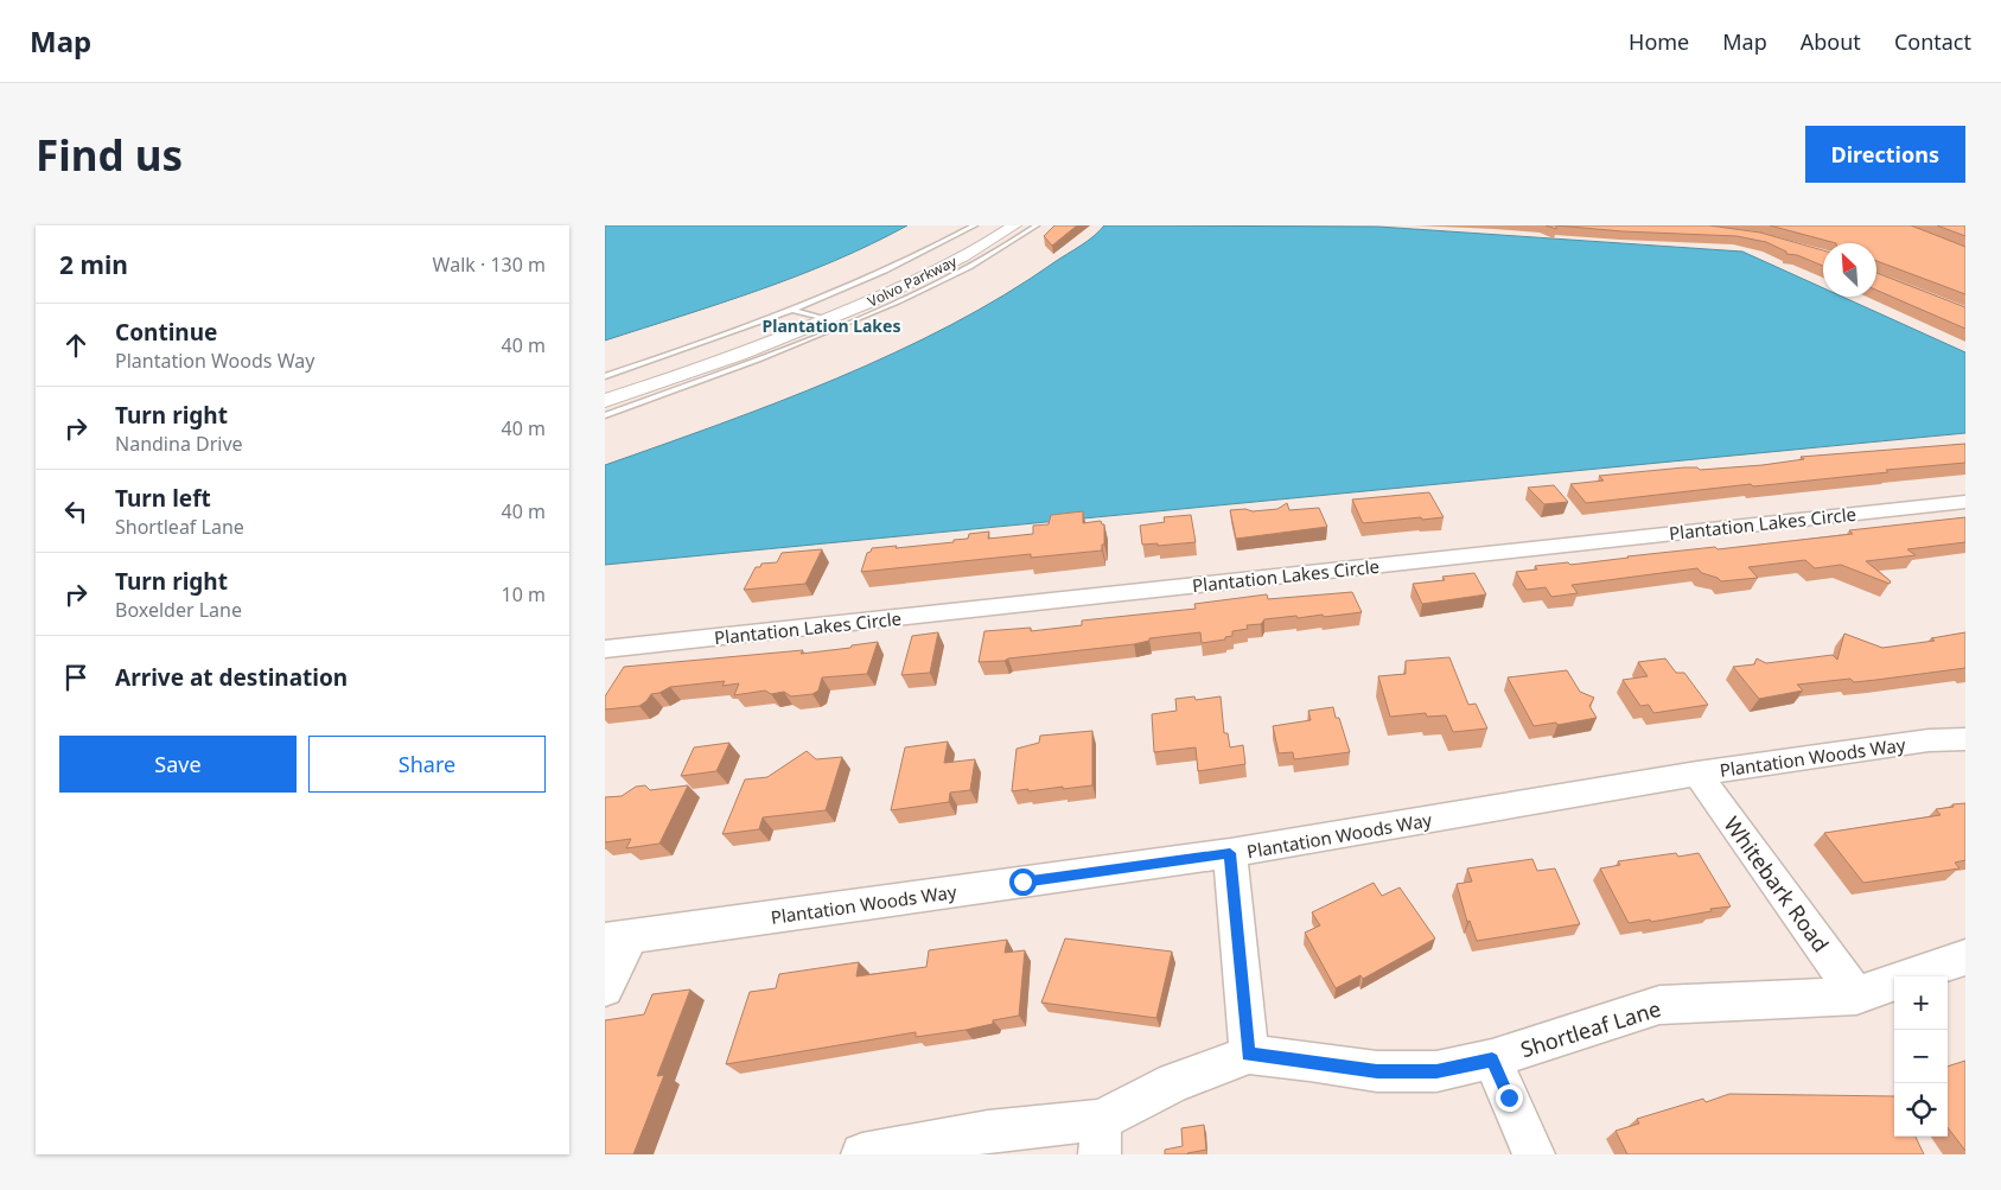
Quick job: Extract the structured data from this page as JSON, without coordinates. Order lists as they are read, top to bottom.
{
  "streets": {
    "main road": ["Volvo Parkway"],
    "street": [
      "Plantation Lakes Circle",
      "Plantation Woods Way",
      "Whitebark Road",
      "Shortleaf Lane"
    ]
  },
  "crossings": [
    ["Plantation Woods Way", "Whitebark Road"],
    ["Whitebark Road", "Shortleaf Lane"]
  ],
  "districts": ["Plantation Lakes"],
  "north": "top left",
  "page": {
    "header": "Map",
    "nav": [
      "Home",
      "Map",
      "About",
      "Contact"
    ],
    "buttons": [
      "Directions",
      ["Save", "Share"]
    ],
    "title": "Find us",
    "heading": ["2 min", "Walk · 130 m"],
    "list": [
      ["Continue", "Plantation Woods Way", "40 m"],
      ["Turn right", "Nandina Drive", "40 m"],
      ["Turn left", "Shortleaf Lane", "40 m"],
      ["Turn right", "Boxelder Lane", "10 m"],
      "Arrive at destination"
    ],
    "map_buttons": ["+", "−"]
  }
}
